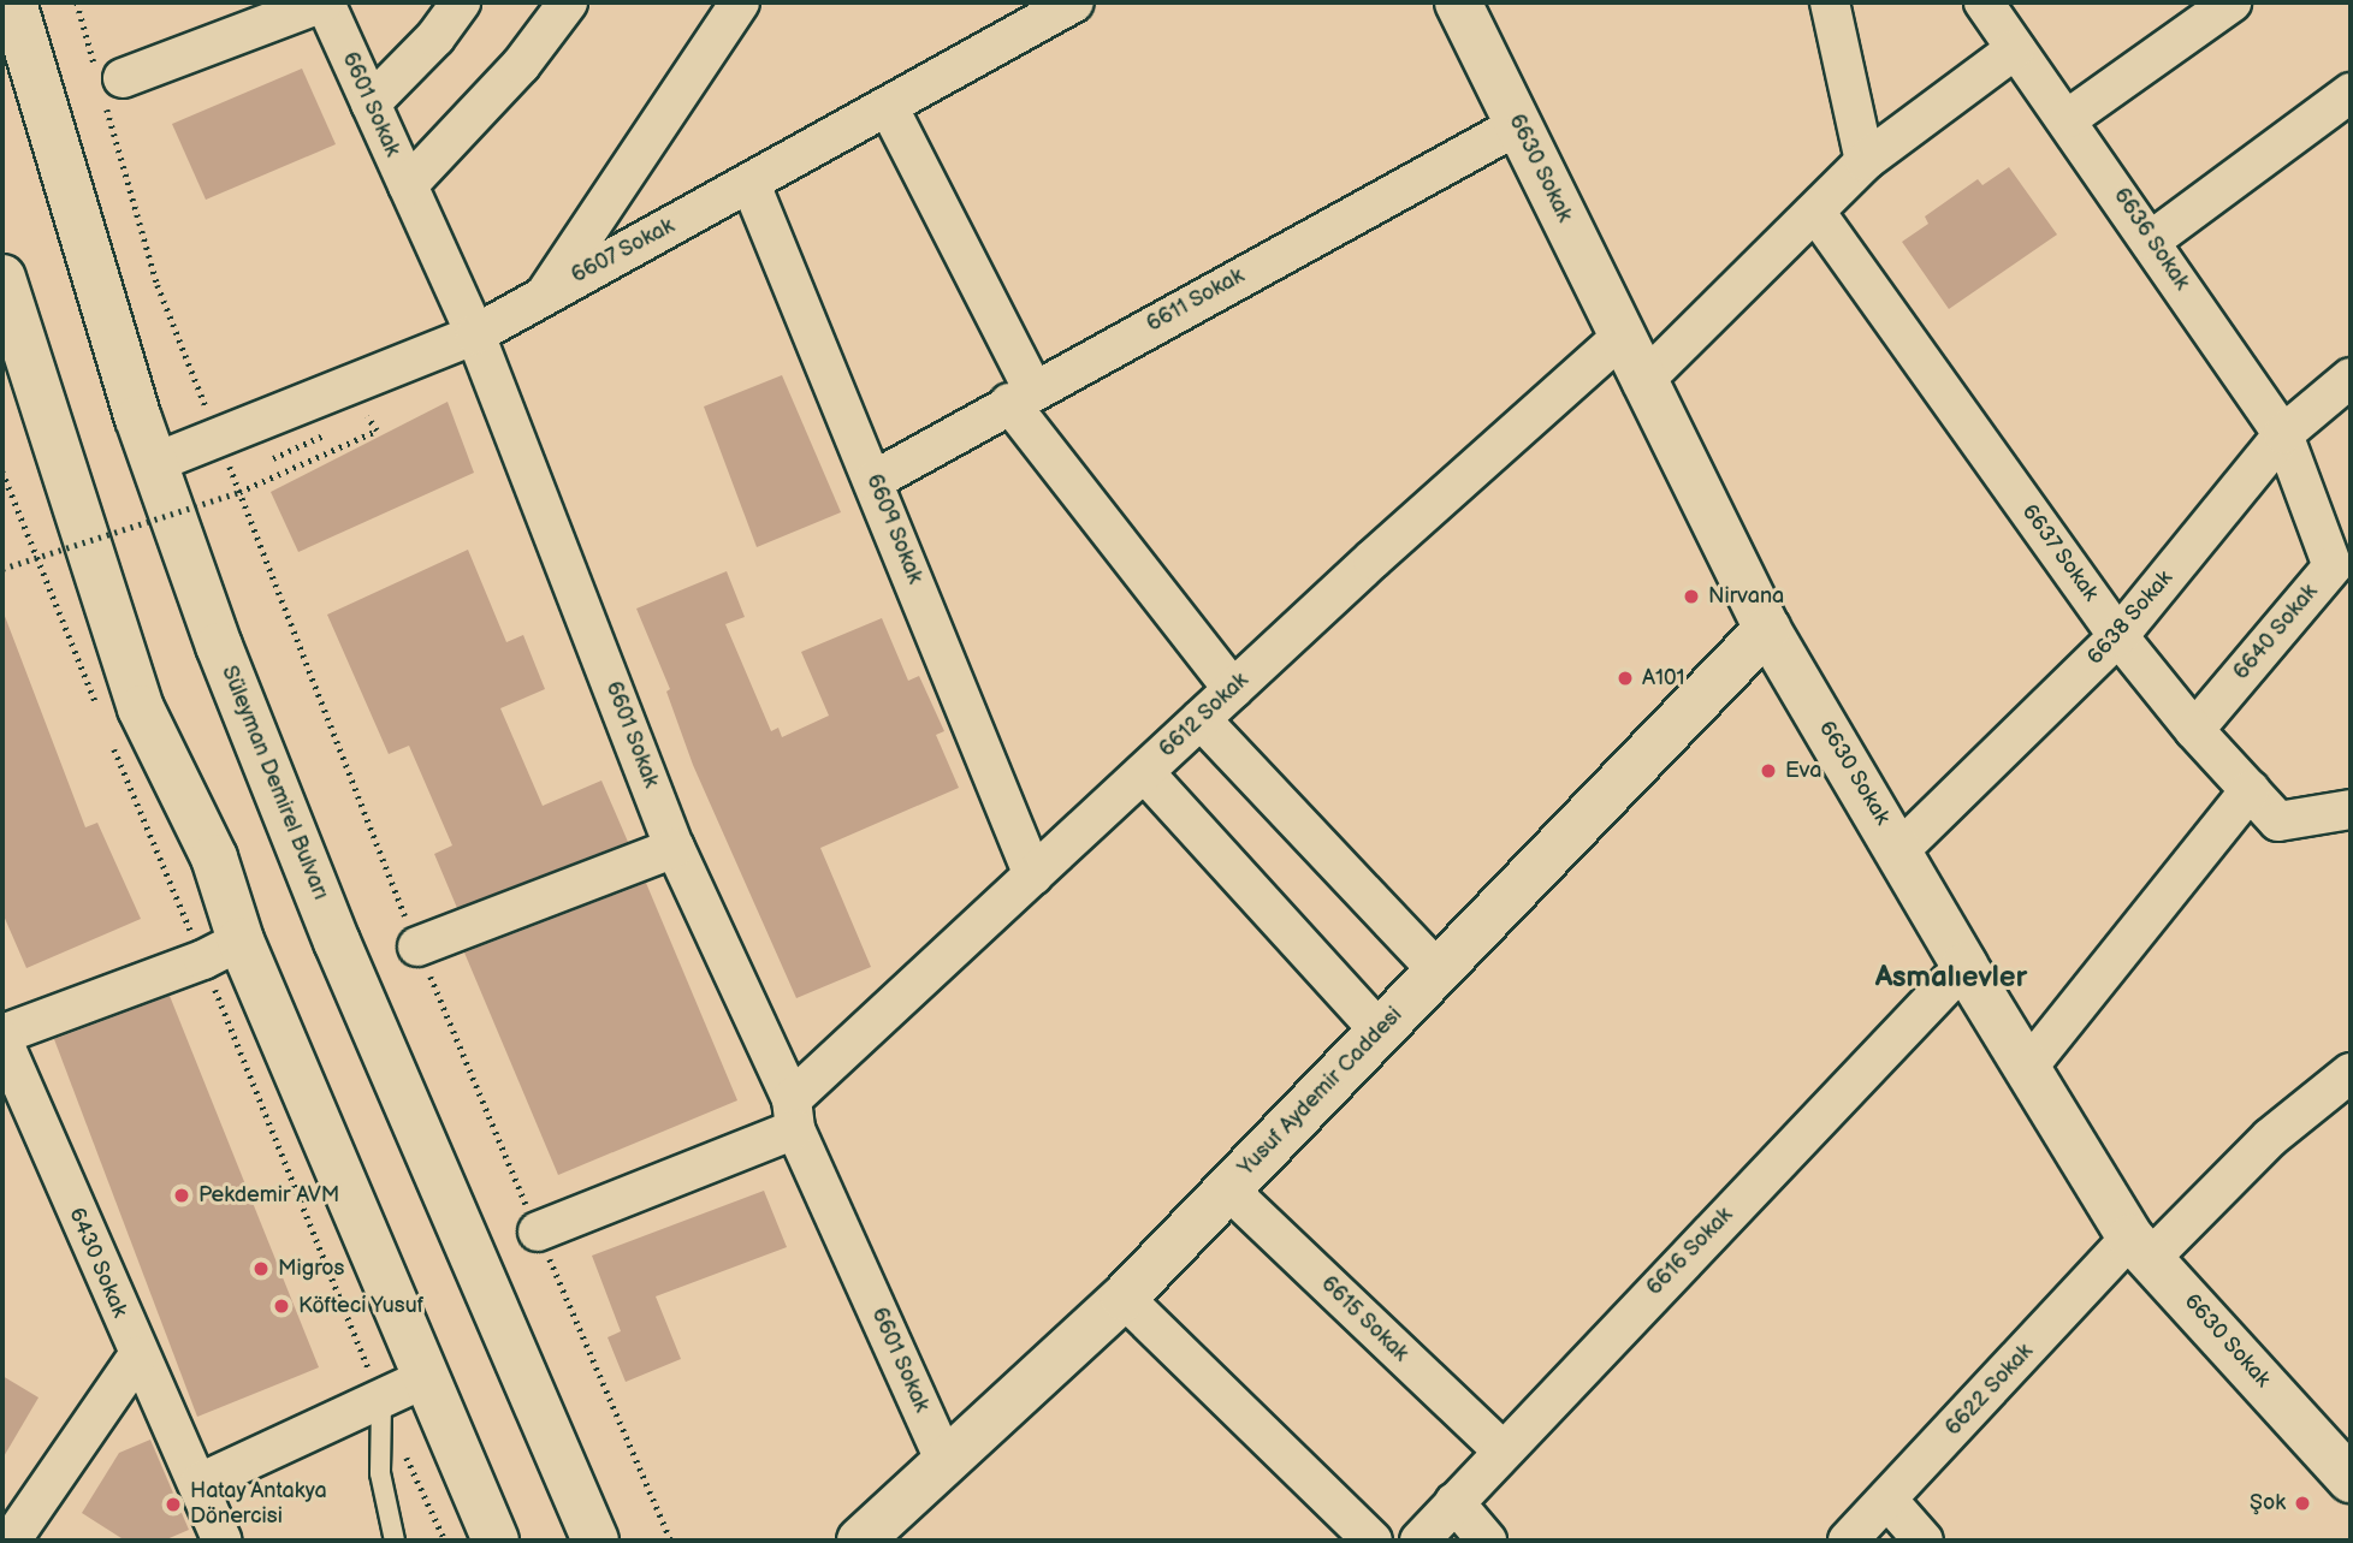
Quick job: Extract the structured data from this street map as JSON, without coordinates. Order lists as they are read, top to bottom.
{
  "streets": {
    "street": [
      "6601 Sokak",
      "6630 Sokak",
      "6636 Sokak",
      "6607 Sokak",
      "6611 Sokak",
      "6609 Sokak",
      "6637 Sokak",
      "6638 Sokak",
      "6640 Sokak",
      "6612 Sokak",
      "Süleyman Demirel Bulvarı",
      "Yusuf Aydemir Caddesi",
      "6616 Sokak",
      "6430 Sokak",
      "6615 Sokak",
      "6622 Sokak"
    ]
  },
  "crossings": [
    ["6601 Sokak", "6607 Sokak"],
    ["6601 Sokak", "6612 Sokak"],
    ["6601 Sokak", "Yusuf Aydemir Caddesi"],
    ["6630 Sokak", "6611 Sokak"],
    ["6630 Sokak", "6638 Sokak"],
    ["6630 Sokak", "6612 Sokak"],
    ["6630 Sokak", "Yusuf Aydemir Caddesi"],
    ["6630 Sokak", "6616 Sokak"],
    ["6630 Sokak", "6622 Sokak"],
    ["6636 Sokak", "6638 Sokak"],
    ["6636 Sokak", "6640 Sokak"],
    ["6607 Sokak", "6609 Sokak"],
    ["6607 Sokak", "Süleyman Demirel Bulvarı"],
    ["6611 Sokak", "6609 Sokak"],
    ["6609 Sokak", "6612 Sokak"],
    ["6637 Sokak", "6638 Sokak"],
    ["6637 Sokak", "6640 Sokak"],
    ["6638 Sokak", "6640 Sokak"],
    ["Yusuf Aydemir Caddesi", "6615 Sokak"],
    ["6616 Sokak", "6615 Sokak"]
  ],
  "districts": ["Asmalıevler"],
  "places": [
    "Nirvana",
    "A101",
    "Eva",
    "Pekdemir AVM",
    "Migros",
    "Köfteci Yusuf",
    "Şok",
    "Hatay Antakya Dönercisi"
  ]
}
